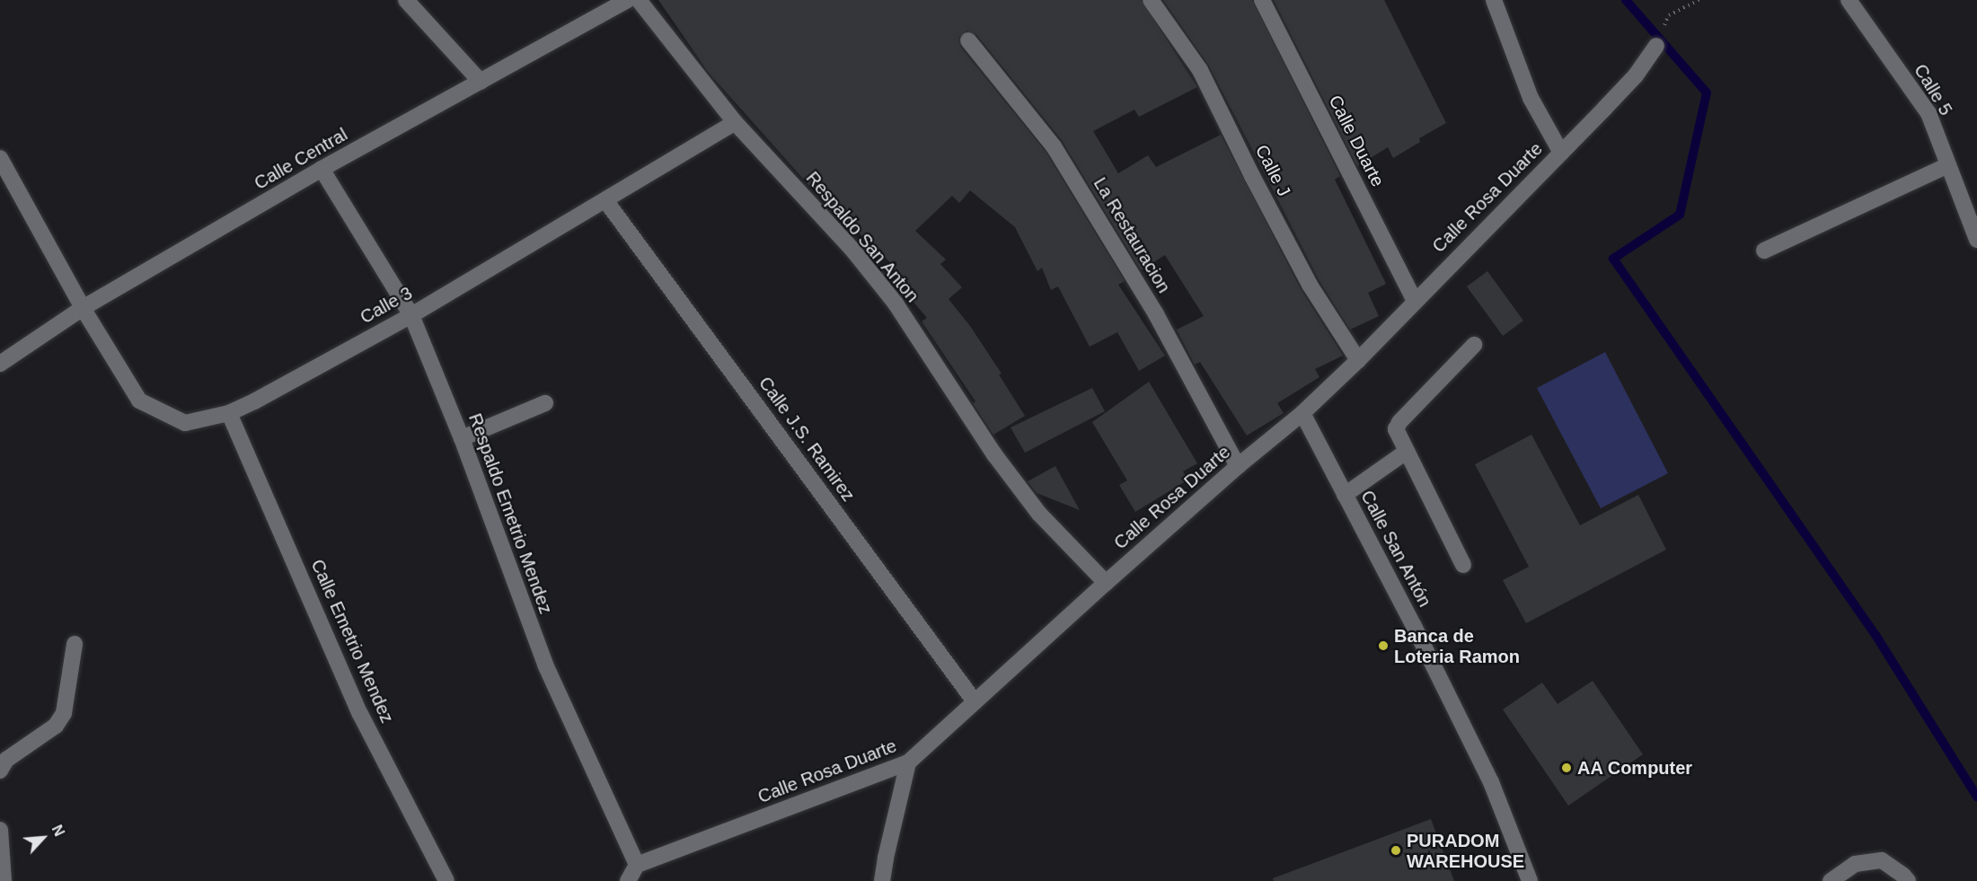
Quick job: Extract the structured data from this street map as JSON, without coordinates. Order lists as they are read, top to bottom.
{
  "streets": {
    "street": [
      "Calle 5",
      "Calle Duarte",
      "Calle Central",
      "Calle J",
      "Calle Rosa Duarte",
      "La Restauracion",
      "Respaldo San Anton",
      "Calle 3",
      "Calle J.S. Ramirez",
      "Respaldo Emetrio Mendez",
      "Calle San Antón",
      "Calle Emetrio Mendez"
    ]
  },
  "crossings": [
    ["Calle Duarte", "Calle Rosa Duarte"],
    ["Calle Central", "Calle 3"],
    ["Calle Central", "Respaldo Emetrio Mendez"],
    ["Calle J", "Calle Rosa Duarte"],
    ["Calle Rosa Duarte", "La Restauracion"],
    ["Calle Rosa Duarte", "Respaldo San Anton"],
    ["Calle Rosa Duarte", "Calle J.S. Ramirez"],
    ["Calle Rosa Duarte", "Respaldo Emetrio Mendez"],
    ["Calle Rosa Duarte", "Calle San Antón"],
    ["Respaldo San Anton", "Calle 3"],
    ["Calle 3", "Calle J.S. Ramirez"],
    ["Calle 3", "Respaldo Emetrio Mendez"],
    ["Calle 3", "Calle Emetrio Mendez"]
  ],
  "places": ["Banca de Loteria Ramon", "AA Computer", "PURADOM WAREHOUSE"],
  "north": "top right"
}
